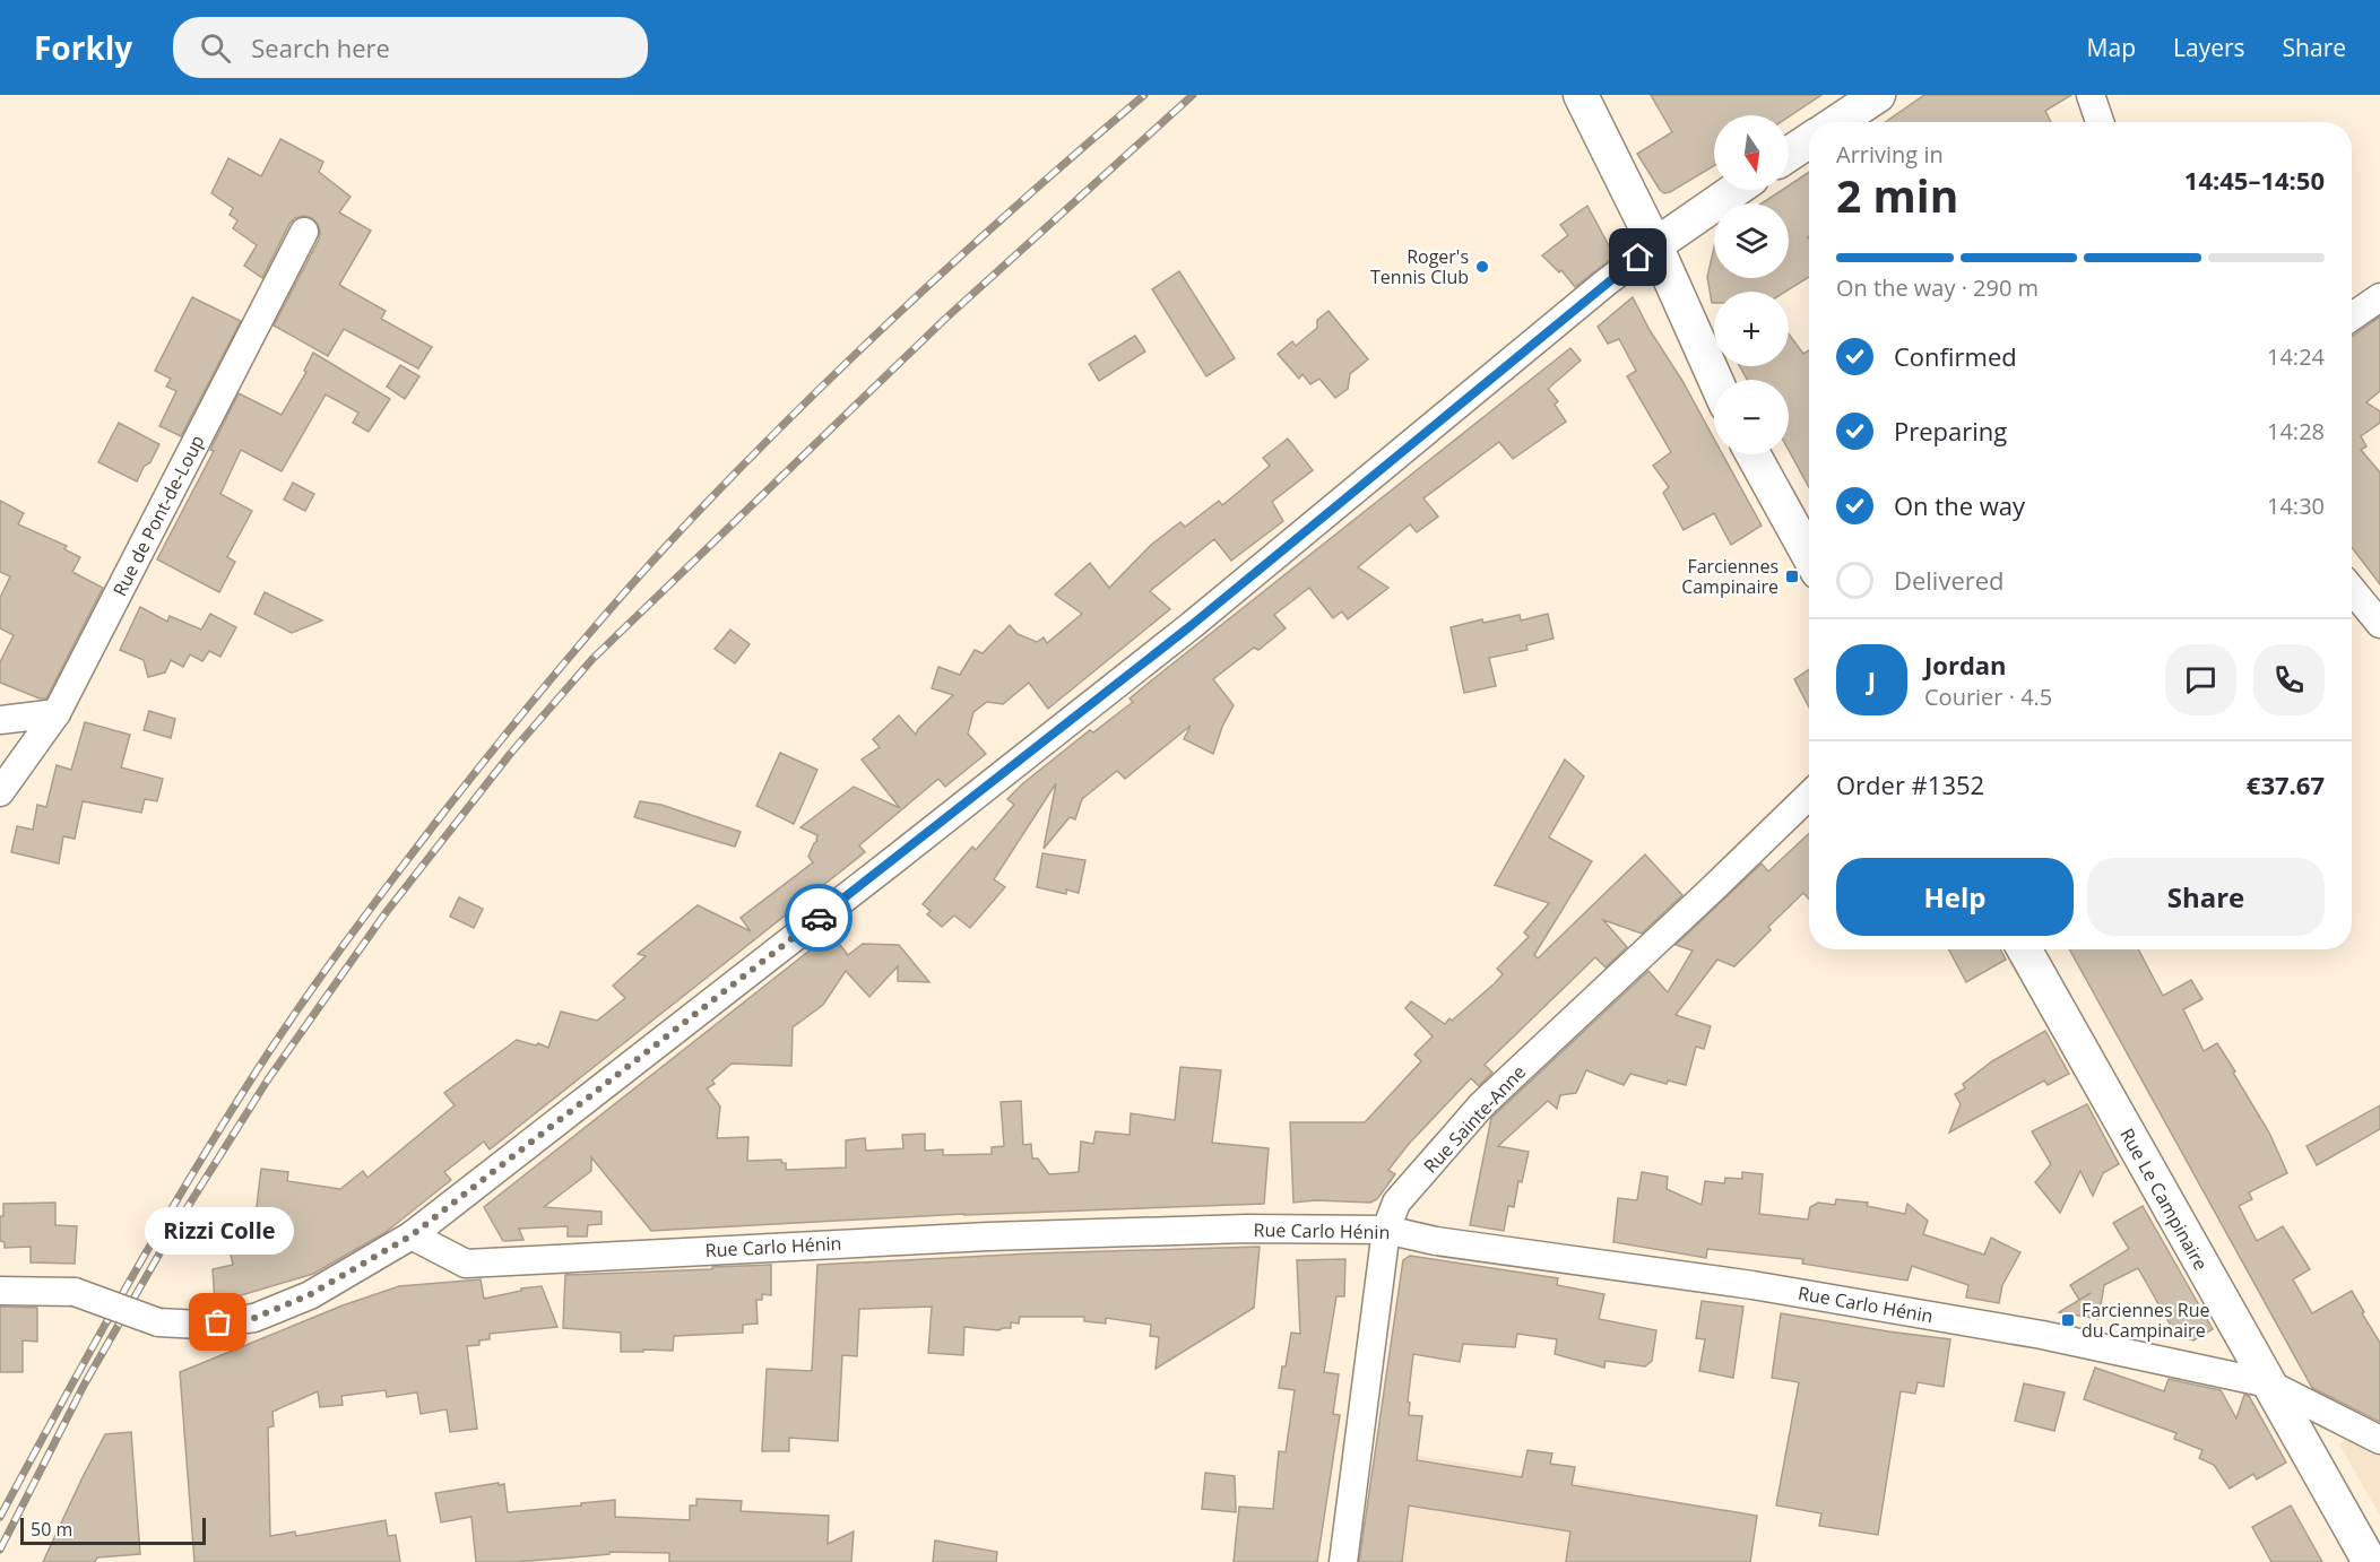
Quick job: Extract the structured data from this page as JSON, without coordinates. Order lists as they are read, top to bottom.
{
  "streets": {
    "main road": ["Rue Le Campinaire"],
    "street": ["Rue de Pont-de-Loup", "Rue Sainte-Anne", "Rue Carlo Hénin"]
  },
  "crossings": [
    ["Rue Sainte-Anne", "Rue Carlo Hénin"],
    ["Rue Le Campinaire", "Rue Carlo Hénin"]
  ],
  "places": {
    "other": ["Roger's Tennis Club", "Rizzi Colle"],
    "transit": ["Farciennes Campinaire", "Farciennes Rue du Campinaire"]
  },
  "scale_bar": "50 m",
  "north": "bottom",
  "page": {
    "header": "Forkly",
    "search": "Search here",
    "nav": ["Map", "Layers", "Share"],
    "map_buttons": ["+", "−"],
    "heading": ["2 min", "Arriving in", "14:45–14:50"],
    "panel": [
      "Jordan",
      "Courier · 4.5",
      "Order #1352",
      "€37.67"
    ],
    "bar": "On the way · 290 m",
    "list": [
      ["Confirmed", "14:24"],
      ["Preparing", "14:28"],
      ["On the way", "14:30"],
      "Delivered"
    ],
    "round": "J",
    "buttons": ["Help", "Share"],
    "bubble": "Rizzi Colle",
    "scale": "50 m"
  }
}
